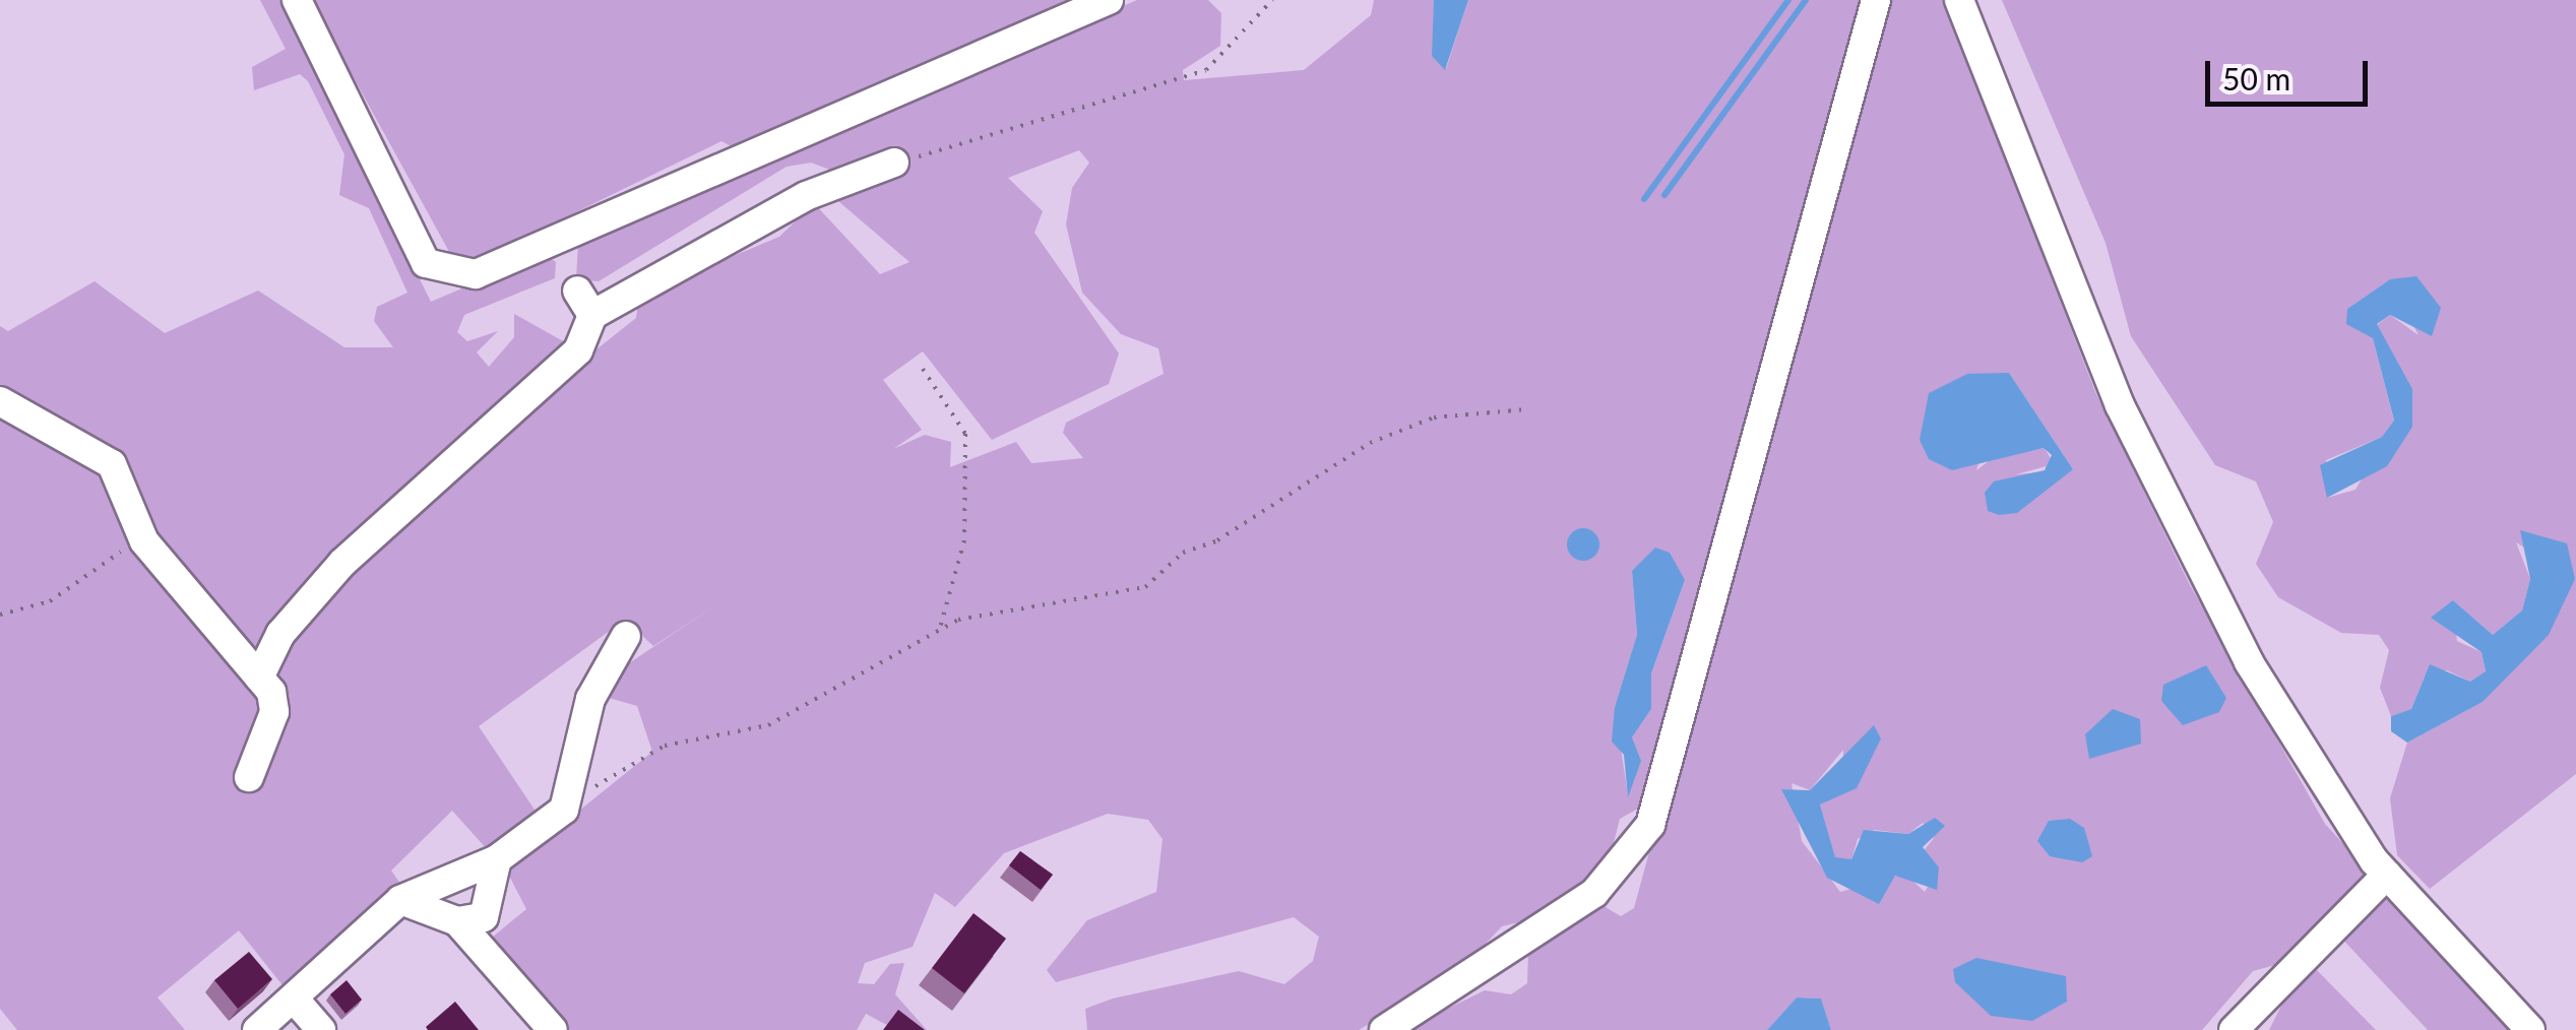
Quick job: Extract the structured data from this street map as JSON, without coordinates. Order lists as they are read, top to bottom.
{
  "scale_bar": "50 m"
}
